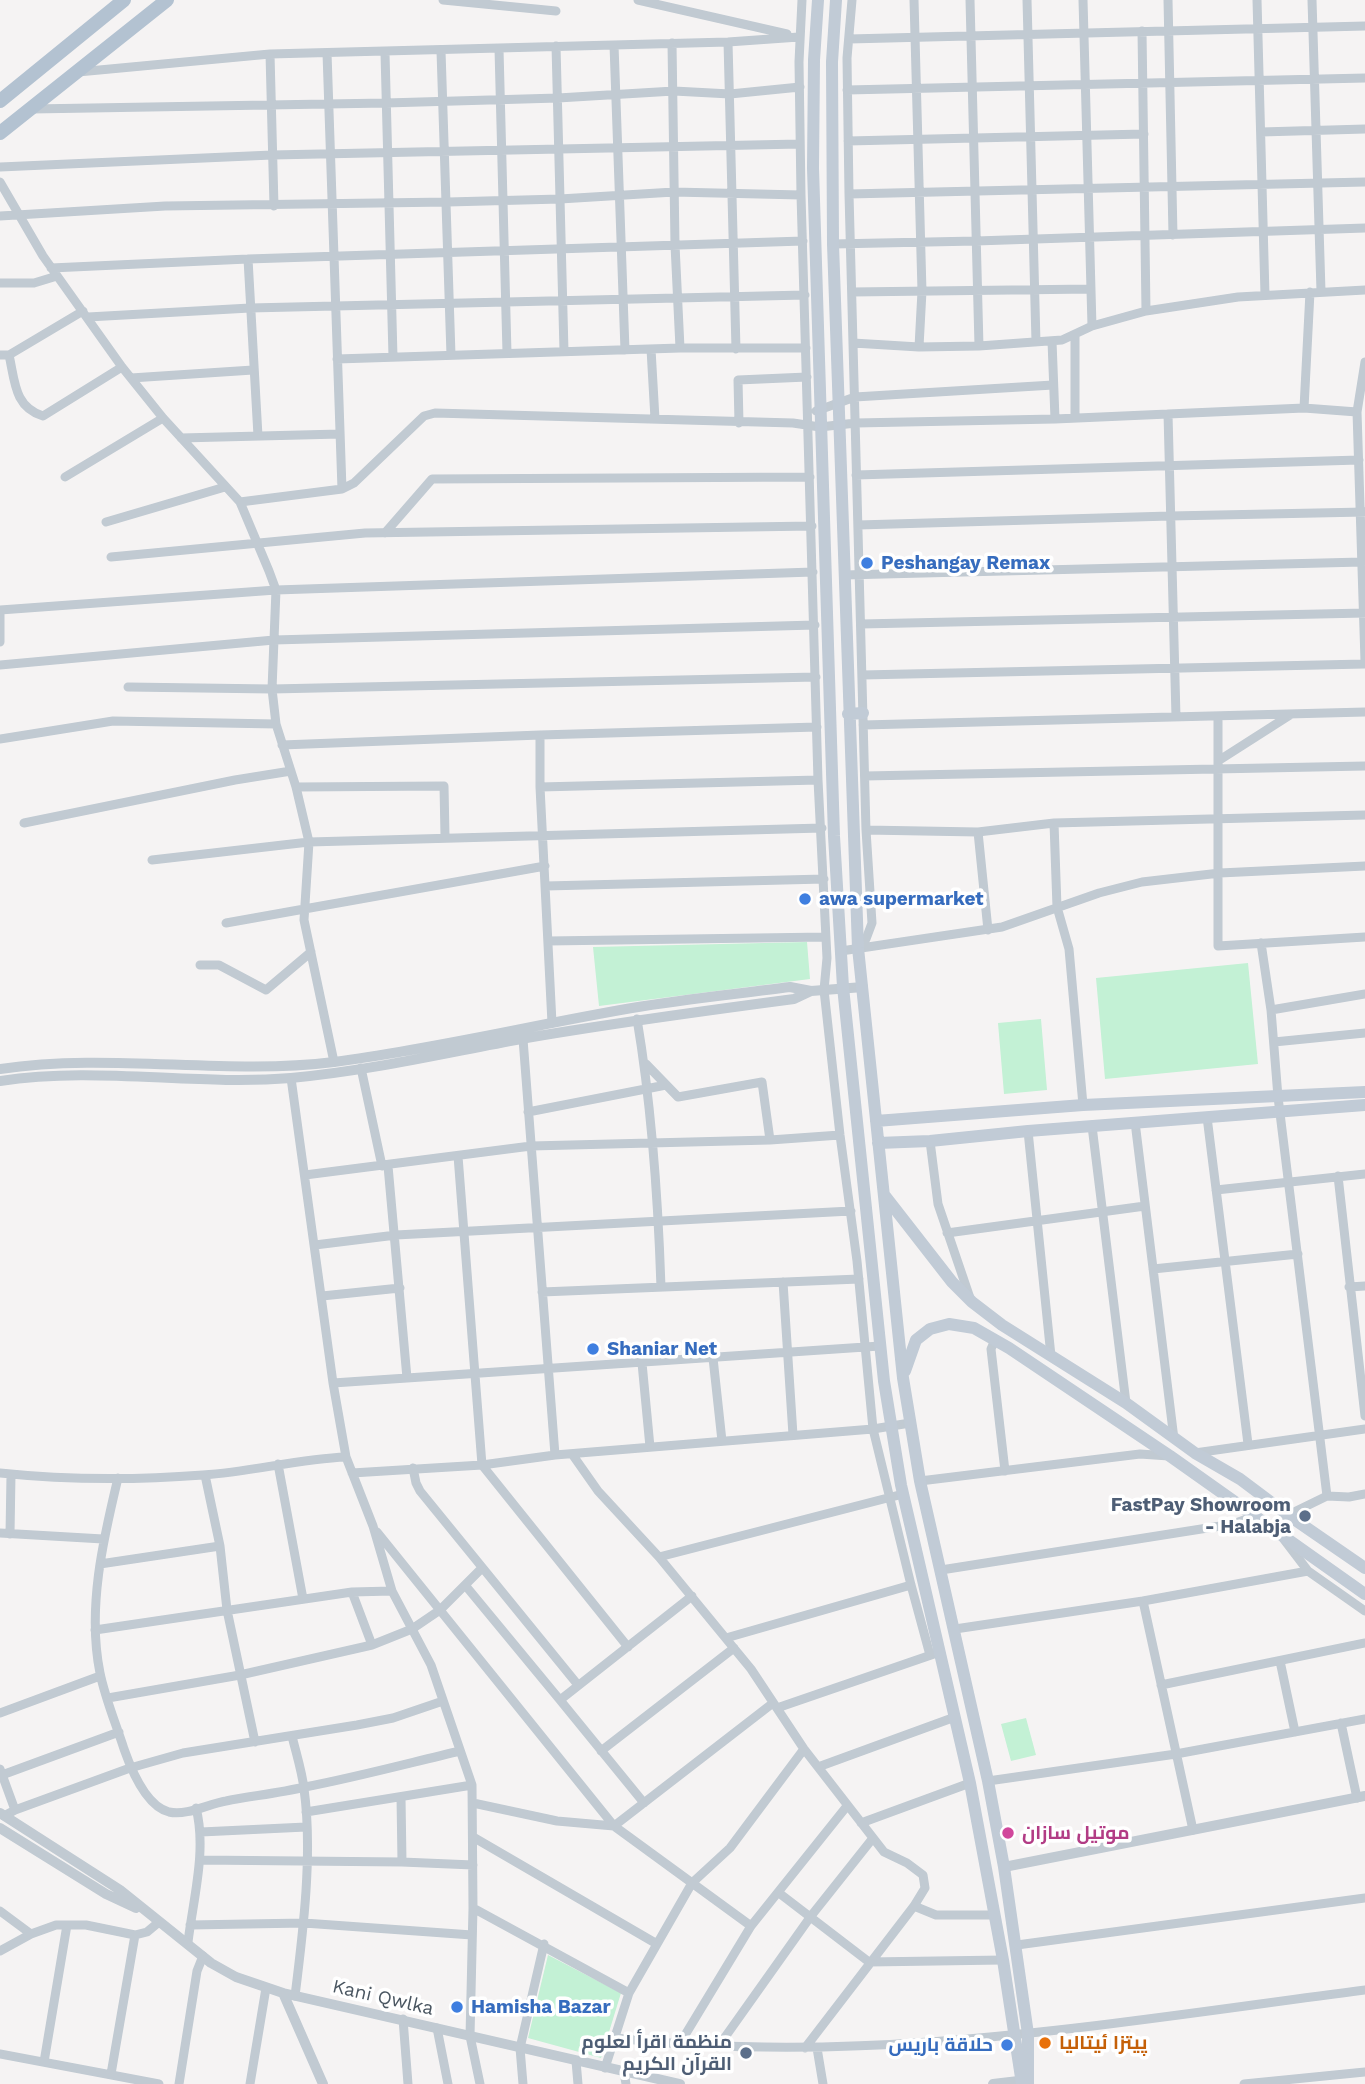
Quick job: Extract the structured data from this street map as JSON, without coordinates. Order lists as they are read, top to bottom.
{
  "streets": {
    "street": ["Kani Qwlka"]
  },
  "places": [
    "Peshangay Remax",
    "awa supermarket",
    "Shaniar Net",
    "FastPay Showroom - Halabja",
    "موتيل سازان",
    "Hamisha Bazar",
    "پیتزا ئیتالیا",
    "حلاقة باریس",
    "منظمة اقرأ لعلوم القرآن الكريم"
  ]
}
